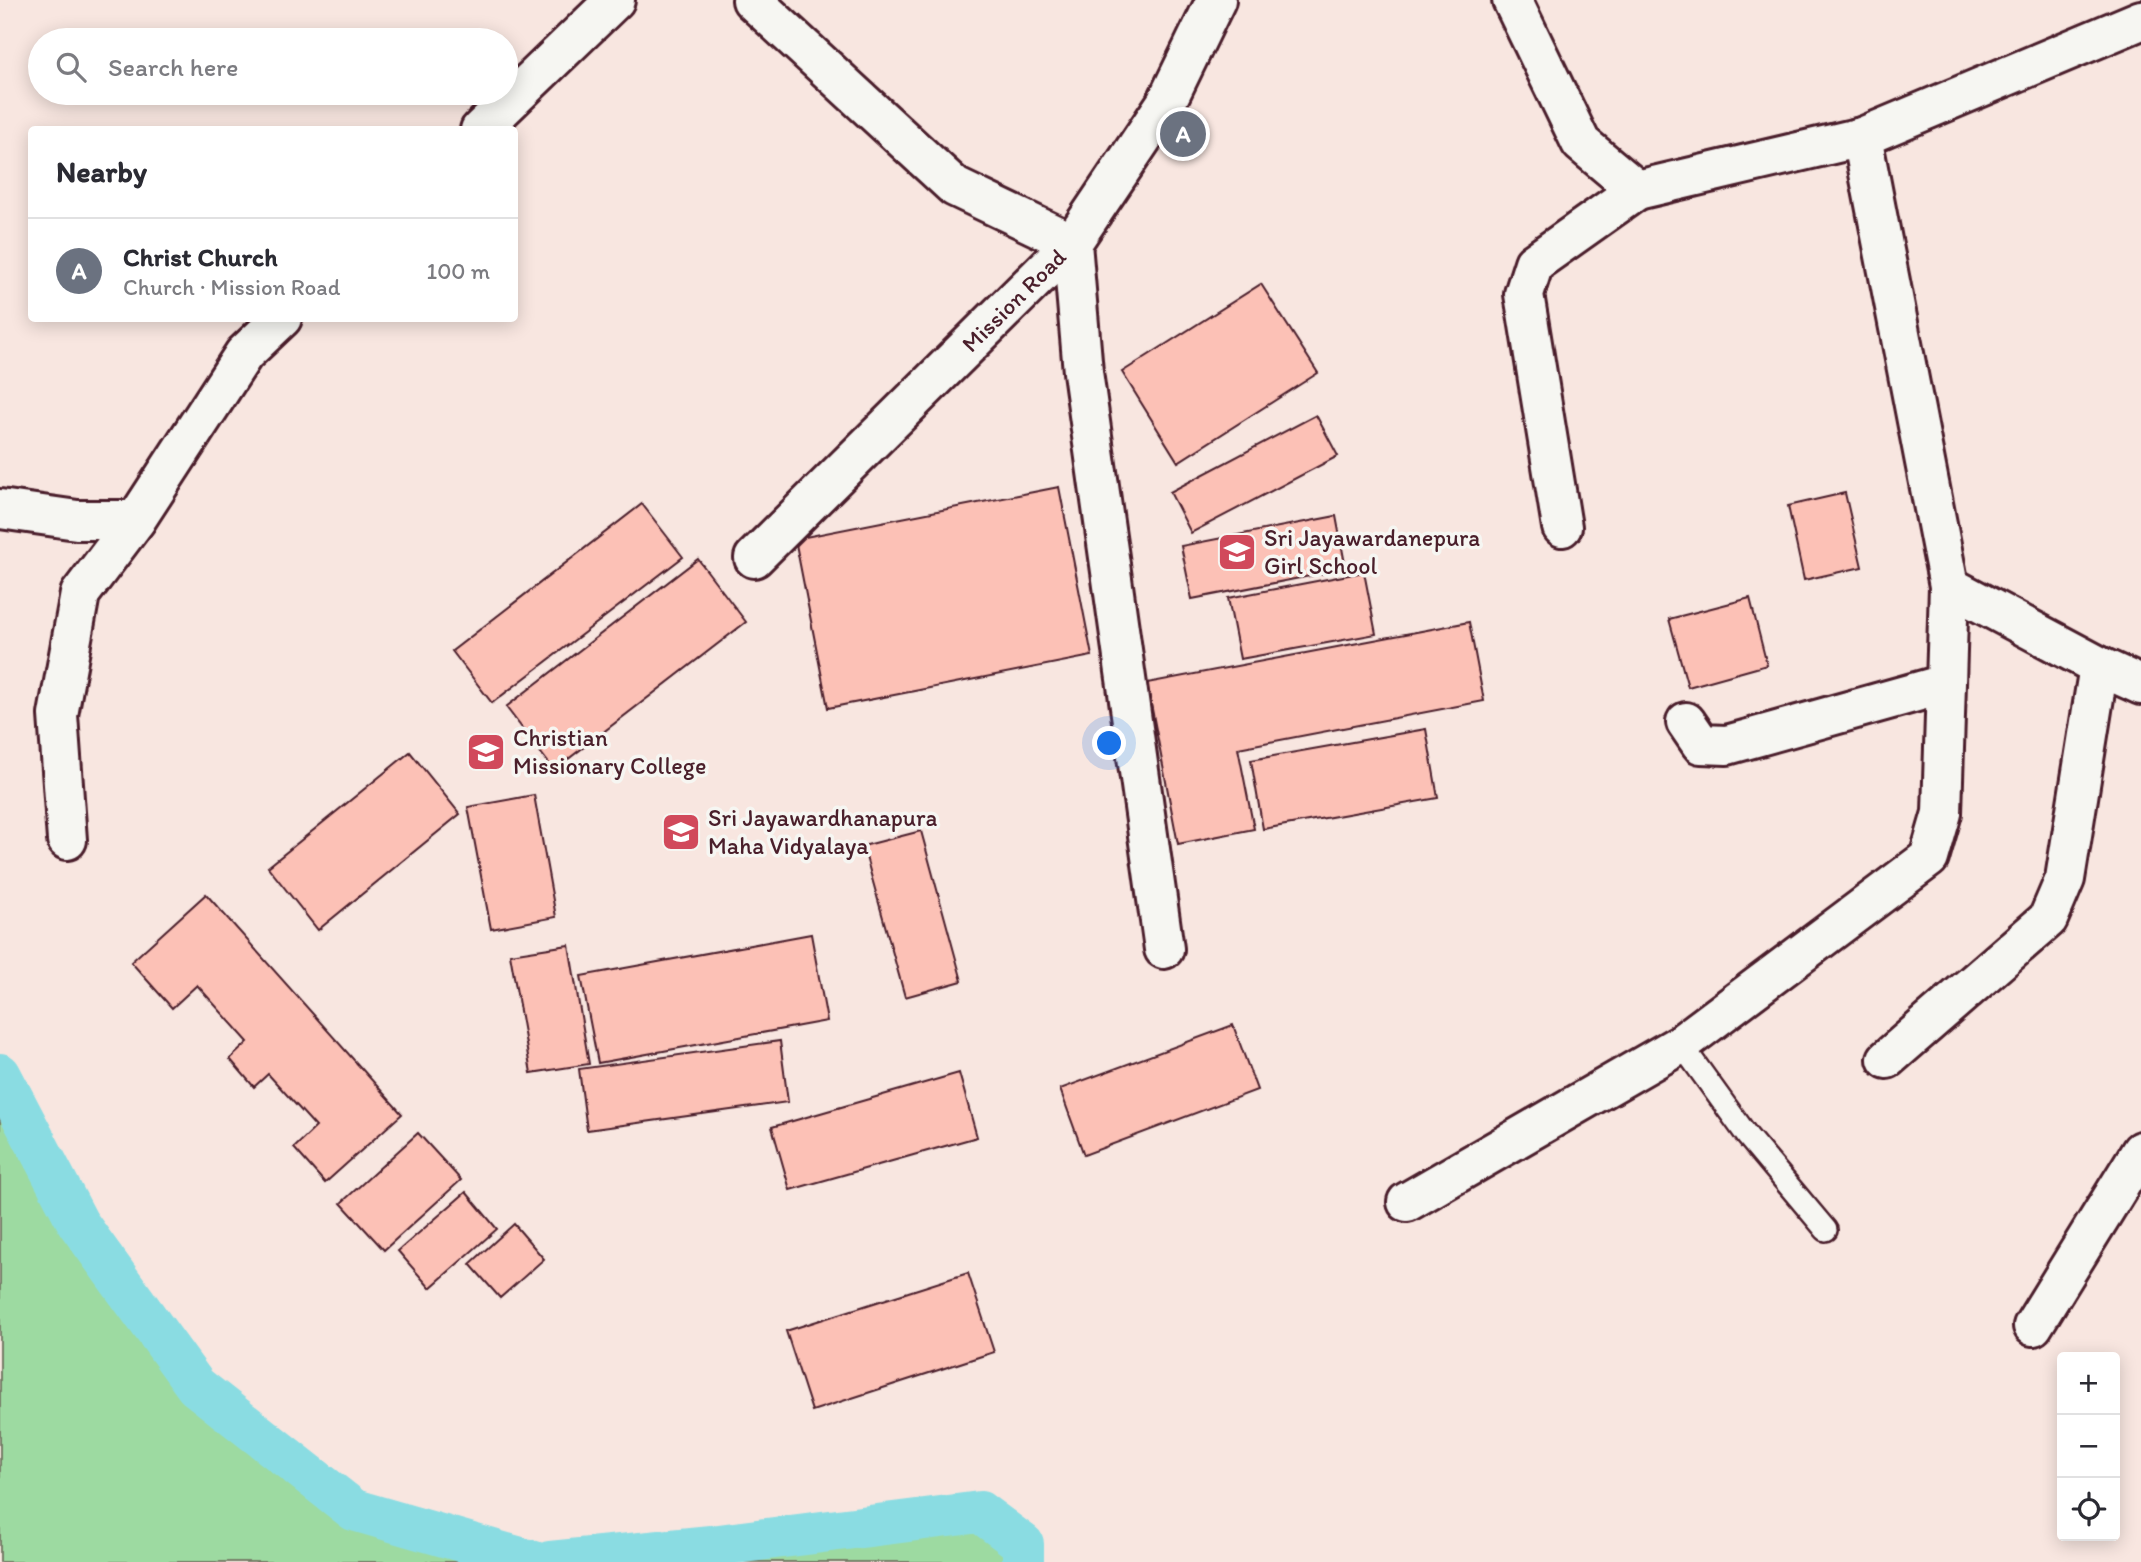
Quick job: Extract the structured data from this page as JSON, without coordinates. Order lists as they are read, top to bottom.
{
  "streets": {
    "street": ["Mission Road"]
  },
  "places": {
    "school or university": ["Sri Jayawardanepura Girl School", "Christian Missionary College", "Sri Jayawardhanapura Maha Vidyalaya"]
  },
  "page": {
    "search": "Search here",
    "pins": "A",
    "heading": "Nearby",
    "list": [
      {
        "mark": "A",
        "name": "Christ Church",
        "note": "Church · Mission Road",
        "value": "100 m"
      }
    ],
    "map_buttons": ["+", "−"]
  }
}
